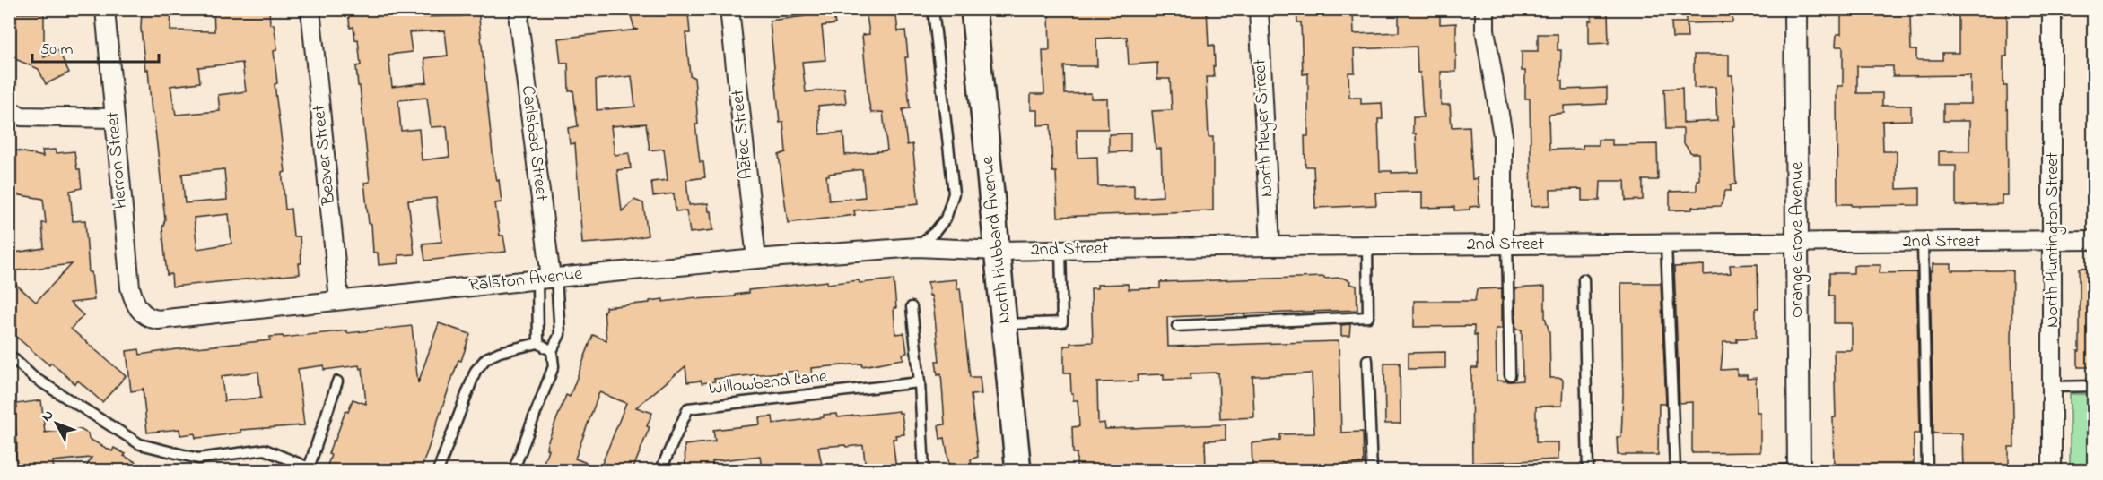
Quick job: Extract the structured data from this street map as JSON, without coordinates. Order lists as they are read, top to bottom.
{
  "streets": {
    "main road": ["North Hubbard Avenue"],
    "street": [
      "North Meyer Street",
      "Aztec Street",
      "Carlsbad Street",
      "Beaver Street",
      "Herron Street",
      "Orange Grove Avenue",
      "North Huntington Street",
      "2nd Street",
      "Ralston Avenue"
    ],
    "lane": ["Willowbend Lane"]
  },
  "crossings": [
    ["North Meyer Street", "2nd Street"],
    ["Aztec Street", "Ralston Avenue"],
    ["Carlsbad Street", "Ralston Avenue"],
    ["Beaver Street", "Ralston Avenue"],
    ["Herron Street", "Ralston Avenue"],
    ["North Hubbard Avenue", "2nd Street"],
    ["Orange Grove Avenue", "2nd Street"],
    ["North Huntington Street", "2nd Street"],
    ["2nd Street", "Ralston Avenue"]
  ],
  "scale_bar": "50 m",
  "north": "top left"
}
